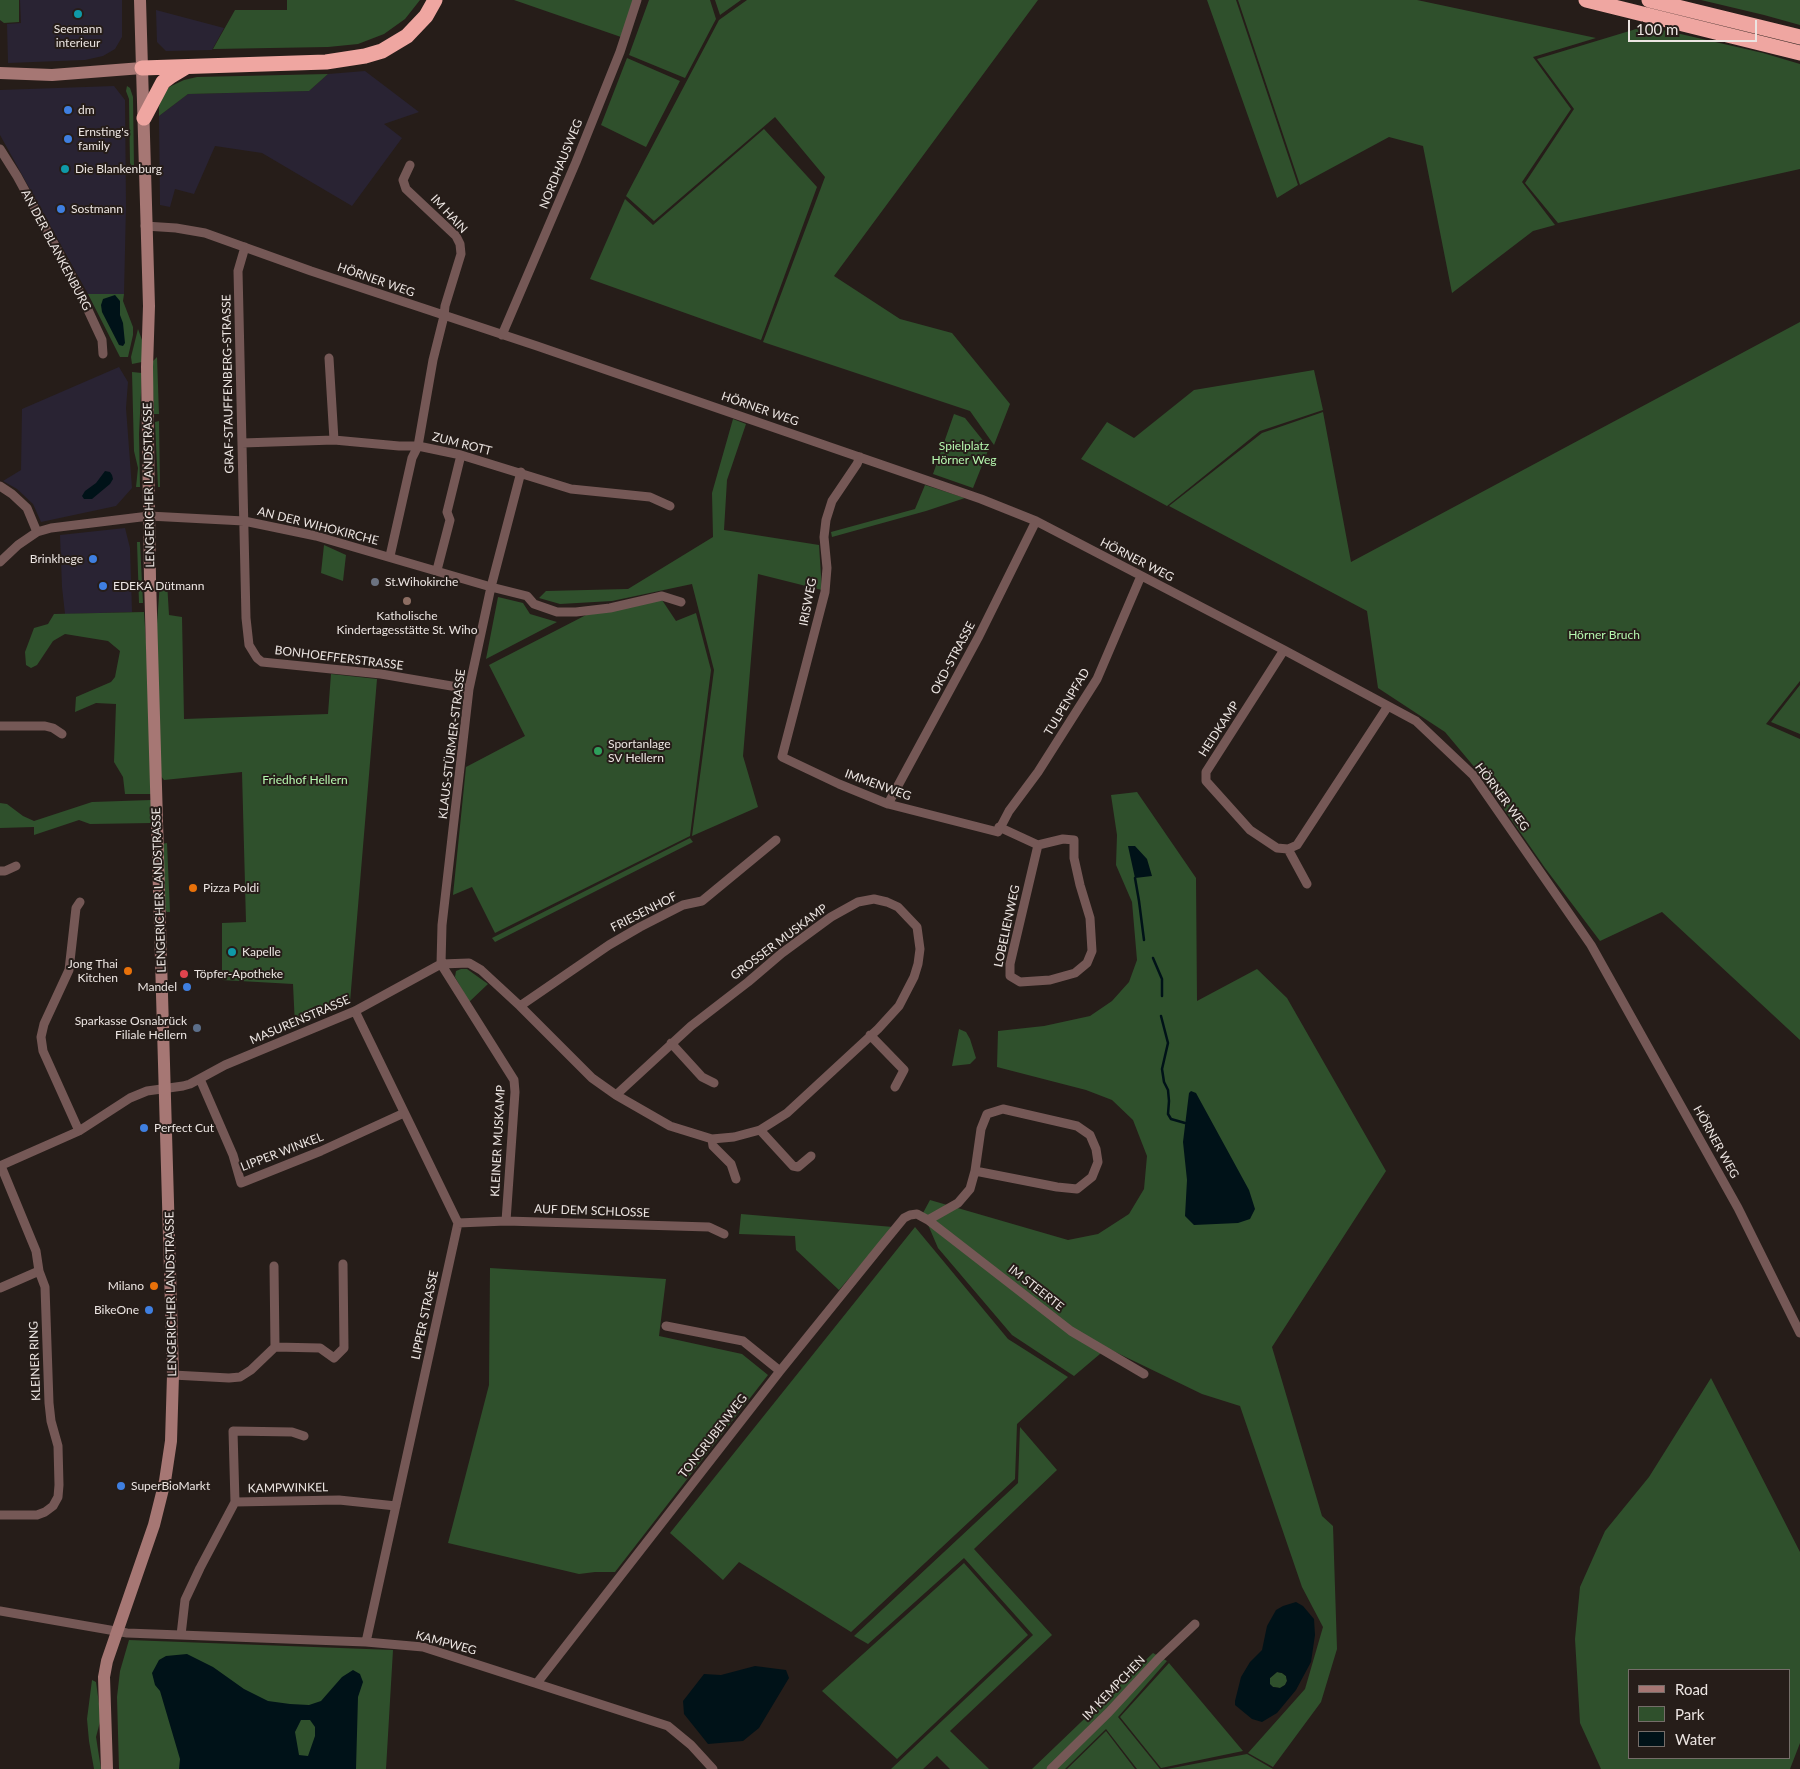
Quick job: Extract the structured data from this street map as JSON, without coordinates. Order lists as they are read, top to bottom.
{
  "streets": {
    "main road": ["LENGERICHER LANDSTRASSE"],
    "street": [
      "NORDHAUSWEG",
      "IM HAIN",
      "AN DER BLANKENBURG",
      "HÖRNER WEG",
      "GRAF-STAUFFENBERG-STRASSE",
      "ZUM ROTT",
      "AN DER WIHOKIRCHE",
      "IRISWEG",
      "BONHOEFFERSTRASSE",
      "OKD-STRASSE",
      "TULPENPFAD",
      "HEIDKAMP",
      "KLAUS-STÜRMER-STRASSE",
      "IMMENWEG",
      "FRIESENHOF",
      "LOBELIENWEG",
      "GROSSER MUSKAMP",
      "MASURENSTRASSE",
      "KLEINER MUSKAMP",
      "LIPPER WINKEL",
      "AUF DEM SCHLOSSE",
      "IM STEERTE",
      "LIPPER STRASSE",
      "KLEINER RING",
      "TONGRUBENWEG",
      "KAMPWINKEL",
      "KAMPWEG",
      "IM KEMPCHEN"
    ]
  },
  "crossings": [
    ["NORDHAUSWEG", "HÖRNER WEG"],
    ["IM HAIN", "HÖRNER WEG"],
    ["IM HAIN", "AN DER WIHOKIRCHE"],
    ["HÖRNER WEG", "GRAF-STAUFFENBERG-STRASSE"],
    ["HÖRNER WEG", "LENGERICHER LANDSTRASSE"],
    ["HÖRNER WEG", "AN DER WIHOKIRCHE"],
    ["HÖRNER WEG", "IRISWEG"],
    ["HÖRNER WEG", "OKD-STRASSE"],
    ["HÖRNER WEG", "TULPENPFAD"],
    ["HÖRNER WEG", "HEIDKAMP"],
    ["GRAF-STAUFFENBERG-STRASSE", "ZUM ROTT"],
    ["GRAF-STAUFFENBERG-STRASSE", "AN DER WIHOKIRCHE"],
    ["GRAF-STAUFFENBERG-STRASSE", "BONHOEFFERSTRASSE"],
    ["ZUM ROTT", "AN DER WIHOKIRCHE"],
    ["ZUM ROTT", "KLAUS-STÜRMER-STRASSE"],
    ["LENGERICHER LANDSTRASSE", "AN DER WIHOKIRCHE"],
    ["LENGERICHER LANDSTRASSE", "MASURENSTRASSE"],
    ["LENGERICHER LANDSTRASSE", "KAMPWEG"],
    ["AN DER WIHOKIRCHE", "BONHOEFFERSTRASSE"],
    ["AN DER WIHOKIRCHE", "KLAUS-STÜRMER-STRASSE"],
    ["IRISWEG", "IMMENWEG"],
    ["BONHOEFFERSTRASSE", "KLAUS-STÜRMER-STRASSE"],
    ["OKD-STRASSE", "IMMENWEG"],
    ["TULPENPFAD", "IMMENWEG"],
    ["KLAUS-STÜRMER-STRASSE", "GROSSER MUSKAMP"],
    ["KLAUS-STÜRMER-STRASSE", "MASURENSTRASSE"],
    ["KLAUS-STÜRMER-STRASSE", "KLEINER MUSKAMP"],
    ["FRIESENHOF", "GROSSER MUSKAMP"],
    ["GROSSER MUSKAMP", "MASURENSTRASSE"],
    ["GROSSER MUSKAMP", "KLEINER MUSKAMP"],
    ["MASURENSTRASSE", "KLEINER MUSKAMP"],
    ["MASURENSTRASSE", "LIPPER WINKEL"],
    ["MASURENSTRASSE", "KLEINER RING"],
    ["KLEINER MUSKAMP", "AUF DEM SCHLOSSE"],
    ["AUF DEM SCHLOSSE", "LIPPER STRASSE"],
    ["IM STEERTE", "TONGRUBENWEG"],
    ["LIPPER STRASSE", "KAMPWINKEL"],
    ["LIPPER STRASSE", "KAMPWEG"],
    ["TONGRUBENWEG", "KAMPWEG"],
    ["KAMPWINKEL", "KAMPWEG"]
  ],
  "parks": ["Spielplatz Hörner Weg", "Hörner Bruch", "Friedhof Hellern"],
  "places": [
    "Seemann interieur",
    "dm",
    "Ernsting's family",
    "Die Blankenburg",
    "Sostmann",
    "Brinkhege",
    "St.Wihokirche",
    "EDEKA Dütmann",
    "Katholische Kindertagesstätte St. Wiho",
    "Sportanlage SV Hellern",
    "Pizza Poldi",
    "Kapelle",
    "Jong Thai Kitchen",
    "Töpfer-Apotheke",
    "Mandel",
    "Sparkasse Osnabrück Filiale Hellern",
    "Perfect Cut",
    "Milano",
    "BikeOne",
    "SuperBioMarkt"
  ],
  "legend": ["Road", "Park", "Water"],
  "scale_bar": "100 m"
}
